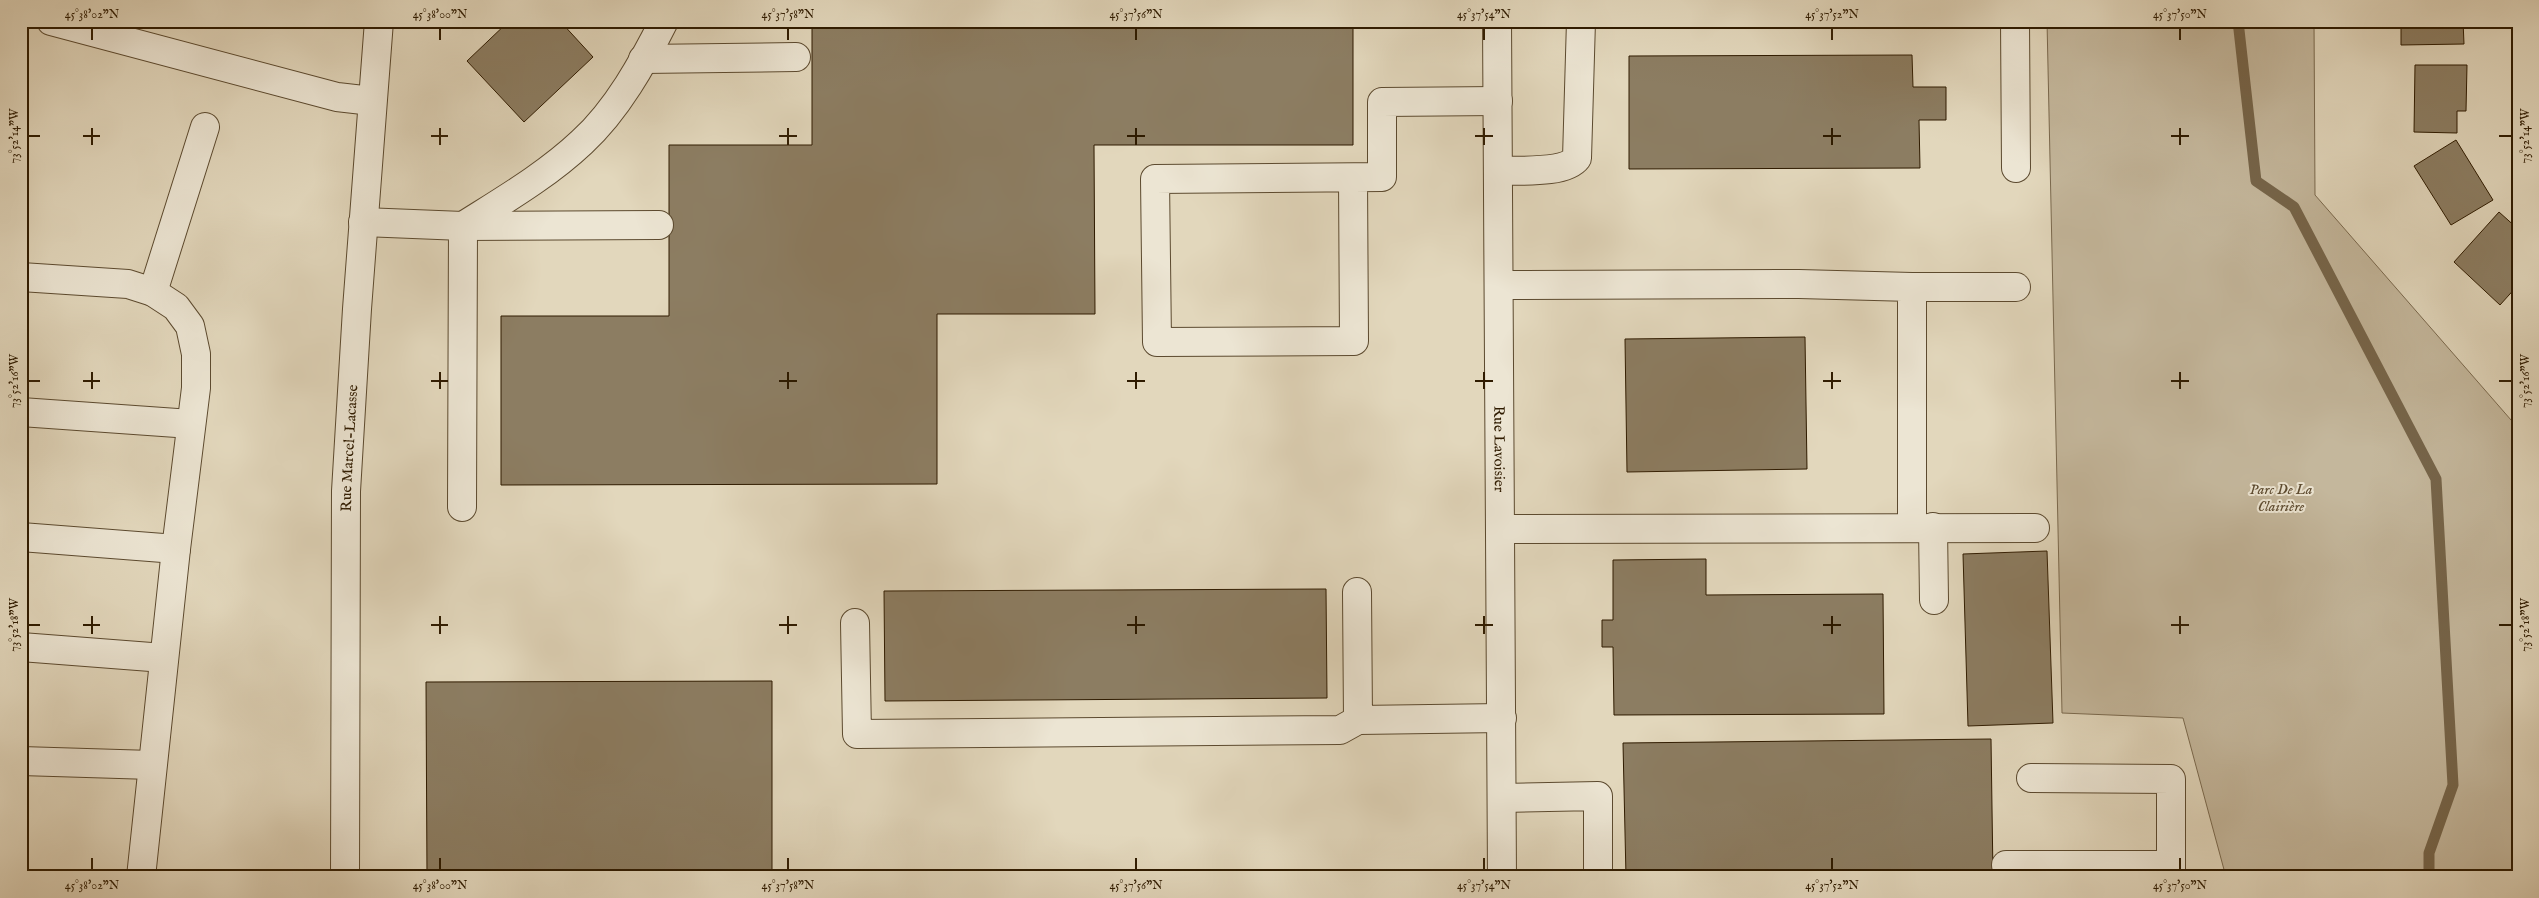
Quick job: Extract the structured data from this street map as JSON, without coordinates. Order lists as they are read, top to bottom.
{
  "streets": {
    "street": ["Rue Marcel-Lacasse", "Rue Lavoisier"]
  },
  "parks": ["Parc De La Clairière"],
  "coordinates": [
    "45°38'02\"N",
    "45°38'00\"N",
    "45°37'58\"N",
    "45°37'56\"N",
    "45°37'54\"N",
    "45°37'52\"N",
    "45°37'50\"N",
    "73°52'14\"W",
    "73°52'16\"W",
    "73°52'18\"W"
  ]
}
